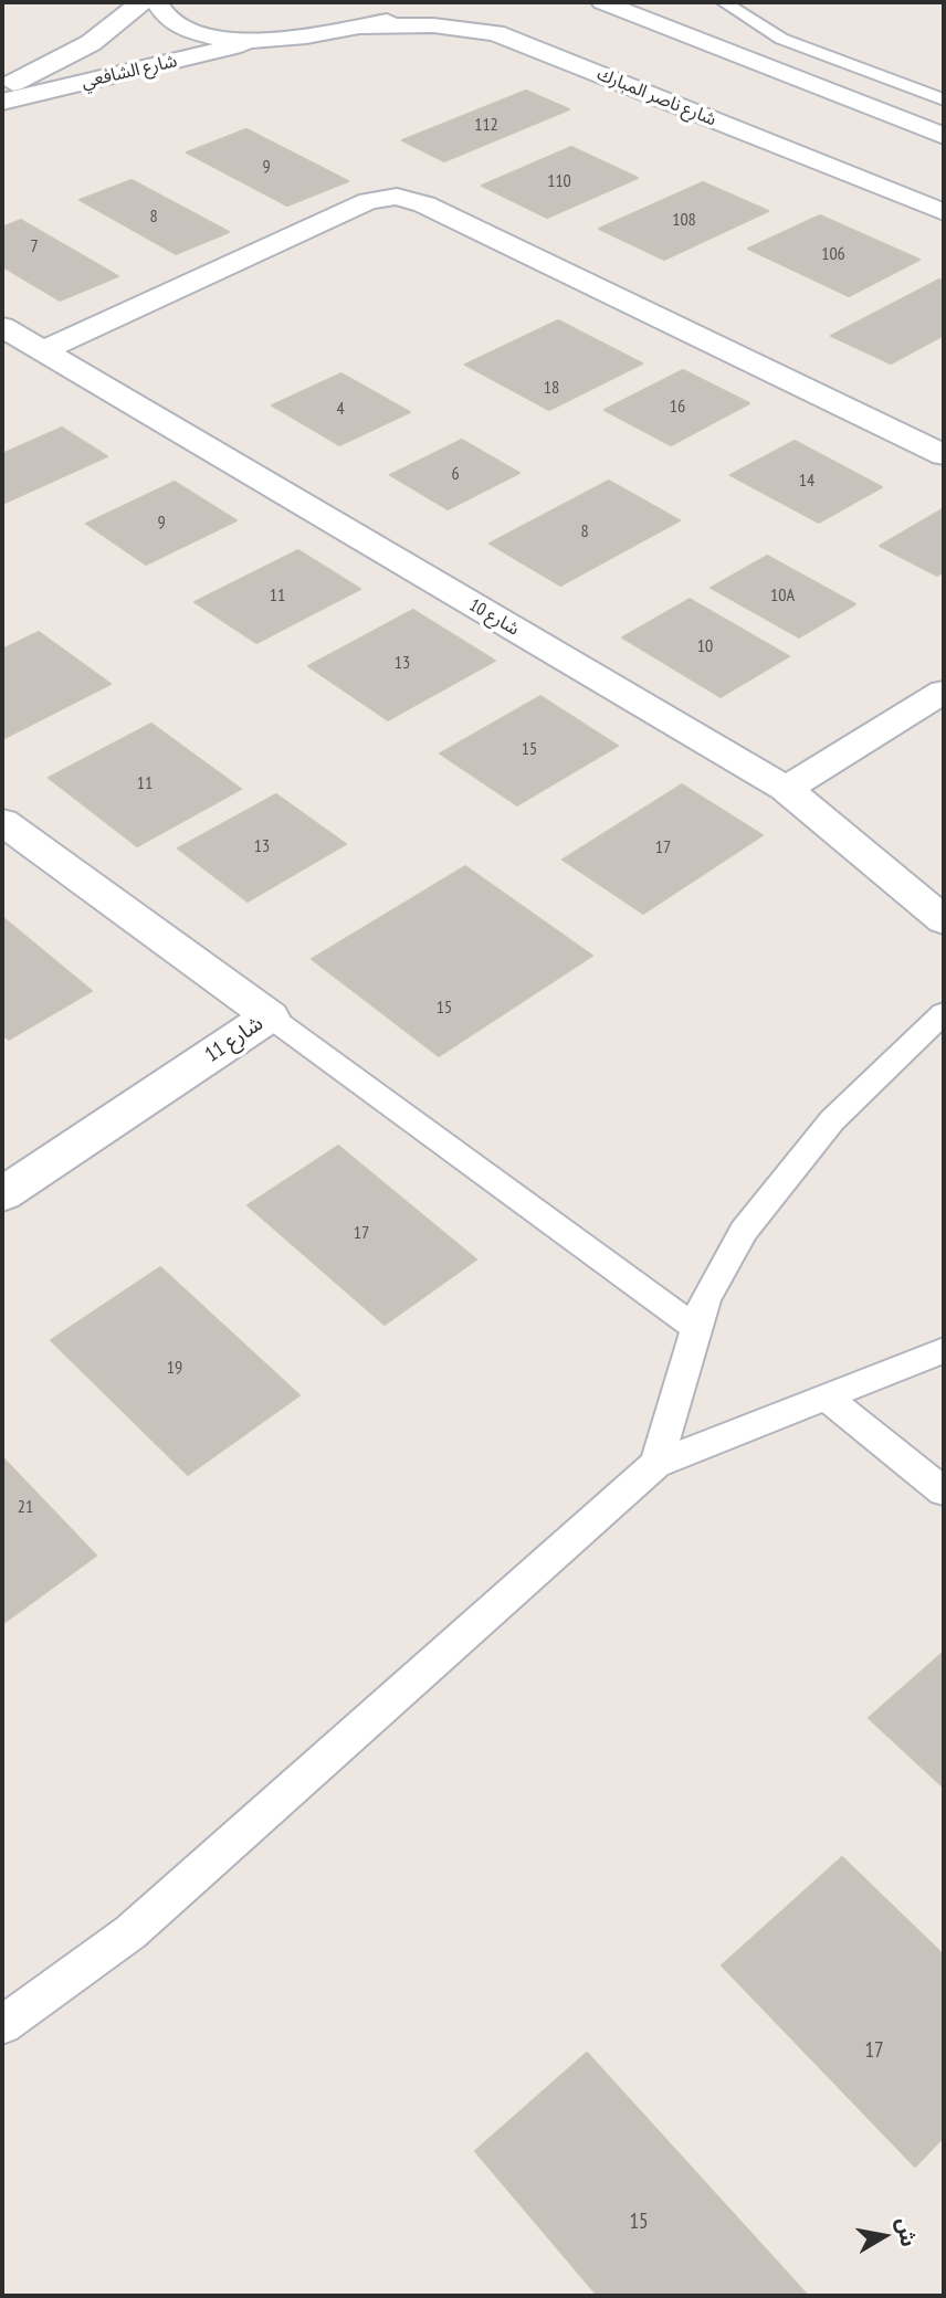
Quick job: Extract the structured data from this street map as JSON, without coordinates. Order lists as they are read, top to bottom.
{
  "streets": {
    "street": [
      "شارع الشافعي",
      "شارع ناصر المبارك",
      "شارع 10",
      "شارع 11"
    ]
  },
  "house_numbers": [
    "112",
    "9",
    "110",
    "8",
    "108",
    "7",
    "106",
    "18",
    "16",
    "4",
    "6",
    "14",
    "9",
    "8",
    "11",
    "10A",
    "10",
    "13",
    "15",
    "11",
    "13",
    "17",
    "15",
    "17",
    "19",
    "21",
    "17",
    "15"
  ],
  "north": "right"
}
